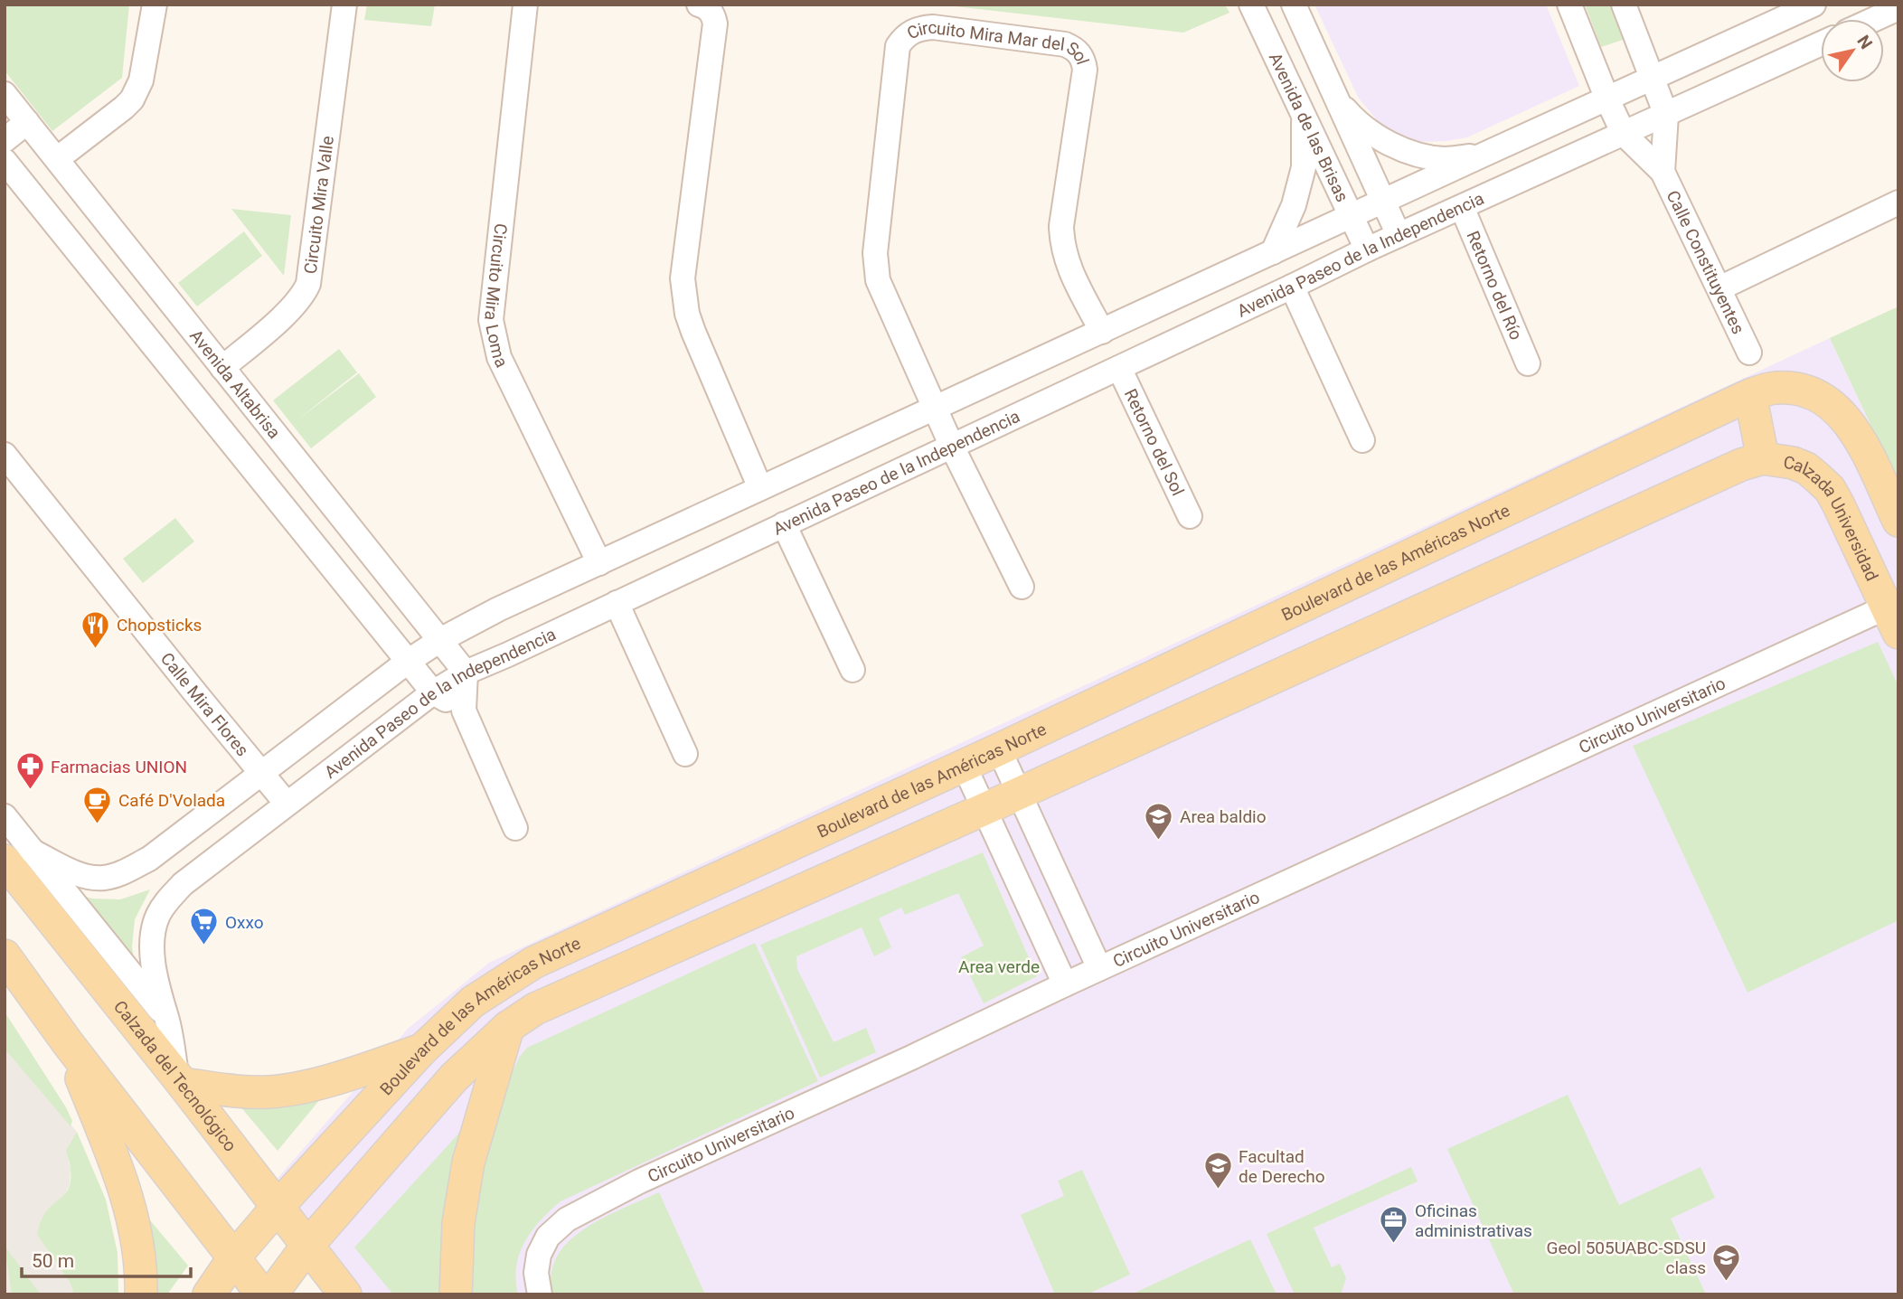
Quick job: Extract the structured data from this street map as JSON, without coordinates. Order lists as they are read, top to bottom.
{
  "streets": {
    "main road": ["Calzada Universidad", "Boulevard de las Américas Norte", "Calzada del Tecnológico"],
    "street": [
      "Circuito Mira Mar del Sol",
      "Avenida de las Brisas",
      "Circuito Mira Valle",
      "Avenida Paseo de la Independencia",
      "Calle Constituyentes",
      "Retorno del Río",
      "Circuito Mira Loma",
      "Avenida Altabrisa",
      "Retorno del Sol",
      "Calle Mira Flores",
      "Circuito Universitario"
    ]
  },
  "crossings": [
    ["Circuito Mira Mar del Sol", "Avenida Paseo de la Independencia"],
    ["Avenida de las Brisas", "Avenida Paseo de la Independencia"],
    ["Circuito Mira Valle", "Avenida Altabrisa"],
    ["Avenida Paseo de la Independencia", "Calle Constituyentes"],
    ["Avenida Paseo de la Independencia", "Retorno del Río"],
    ["Avenida Paseo de la Independencia", "Avenida Altabrisa"],
    ["Avenida Paseo de la Independencia", "Retorno del Sol"],
    ["Avenida Paseo de la Independencia", "Calle Mira Flores"],
    ["Avenida Paseo de la Independencia", "Calzada del Tecnológico"],
    ["Calzada Universidad", "Boulevard de las Américas Norte"],
    ["Calzada Universidad", "Circuito Universitario"],
    ["Boulevard de las Américas Norte", "Calzada del Tecnológico"]
  ],
  "parks": ["Area verde"],
  "places": {
    "restaurant": ["Chopsticks"],
    "pharmacy": ["Farmacias UNION"],
    "cafe": ["Café D'Volada"],
    "school or university": ["Area baldio", "Facultad de Derecho", "Geol 505UABC-SDSU class"],
    "supermarket": ["Oxxo"],
    "office": ["Oficinas administrativas"]
  },
  "scale_bar": "50 m",
  "north": "top right"
}
